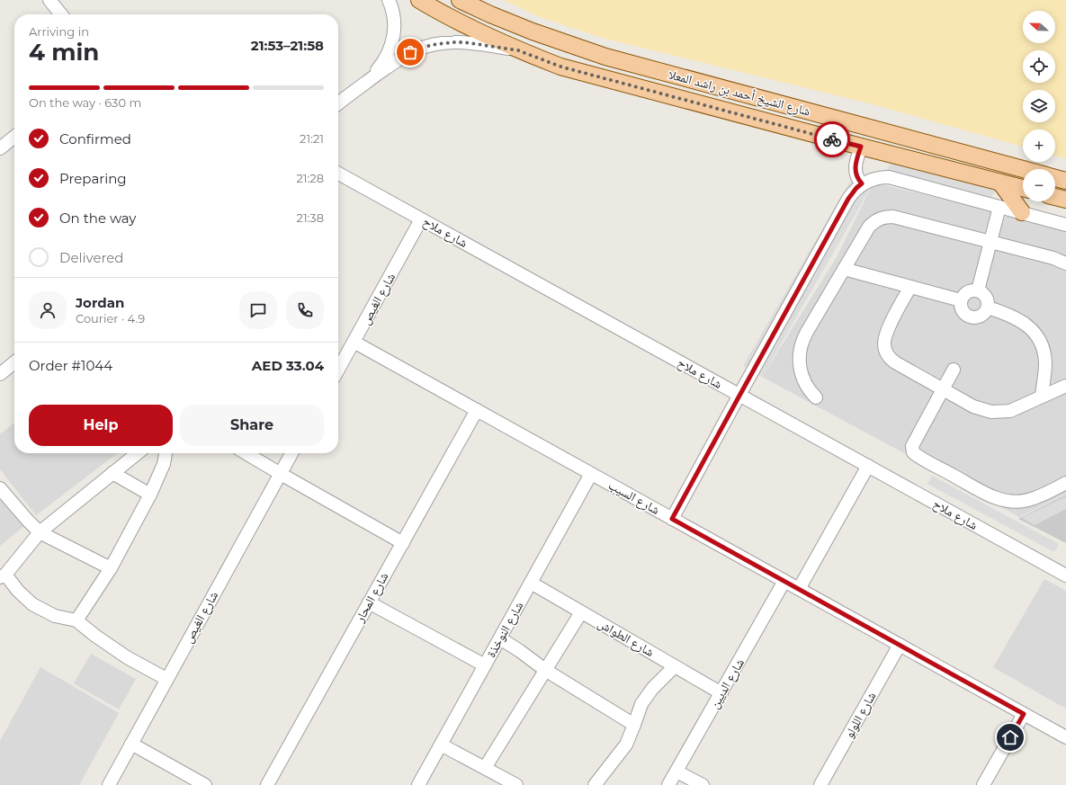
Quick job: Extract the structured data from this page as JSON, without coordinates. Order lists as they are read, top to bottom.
{
  "streets": {
    "main road": ["شارع الشيخ أحمد بن راشد المعلا"],
    "street": [
      "شارع ملاح",
      "شارع الغيص",
      "شارع السيب",
      "شارع المحار",
      "شارع النوخذة",
      "شارع الطواش",
      "شارع الديين",
      "شارع اللولو"
    ]
  },
  "crossings": [
    ["شارع ملاح", "شارع الغيص"],
    ["شارع الغيص", "شارع السيب"],
    ["شارع السيب", "شارع المحار"],
    ["شارع السيب", "شارع النوخذة"],
    ["شارع السيب", "شارع الديين"],
    ["شارع السيب", "شارع اللولو"],
    ["شارع النوخذة", "شارع الطواش"],
    ["شارع الطواش", "شارع الديين"]
  ],
  "north": "left",
  "page": {
    "map_buttons": ["+", "−"],
    "heading": ["4 min", "Arriving in", "21:53–21:58"],
    "panel": [
      "Jordan",
      "Courier · 4.9",
      "Order #1044",
      "AED 33.04"
    ],
    "bar": "On the way · 630 m",
    "list": [
      ["Confirmed", "21:21"],
      ["Preparing", "21:28"],
      ["On the way", "21:38"],
      "Delivered"
    ],
    "buttons": ["Help", "Share"]
  }
}
